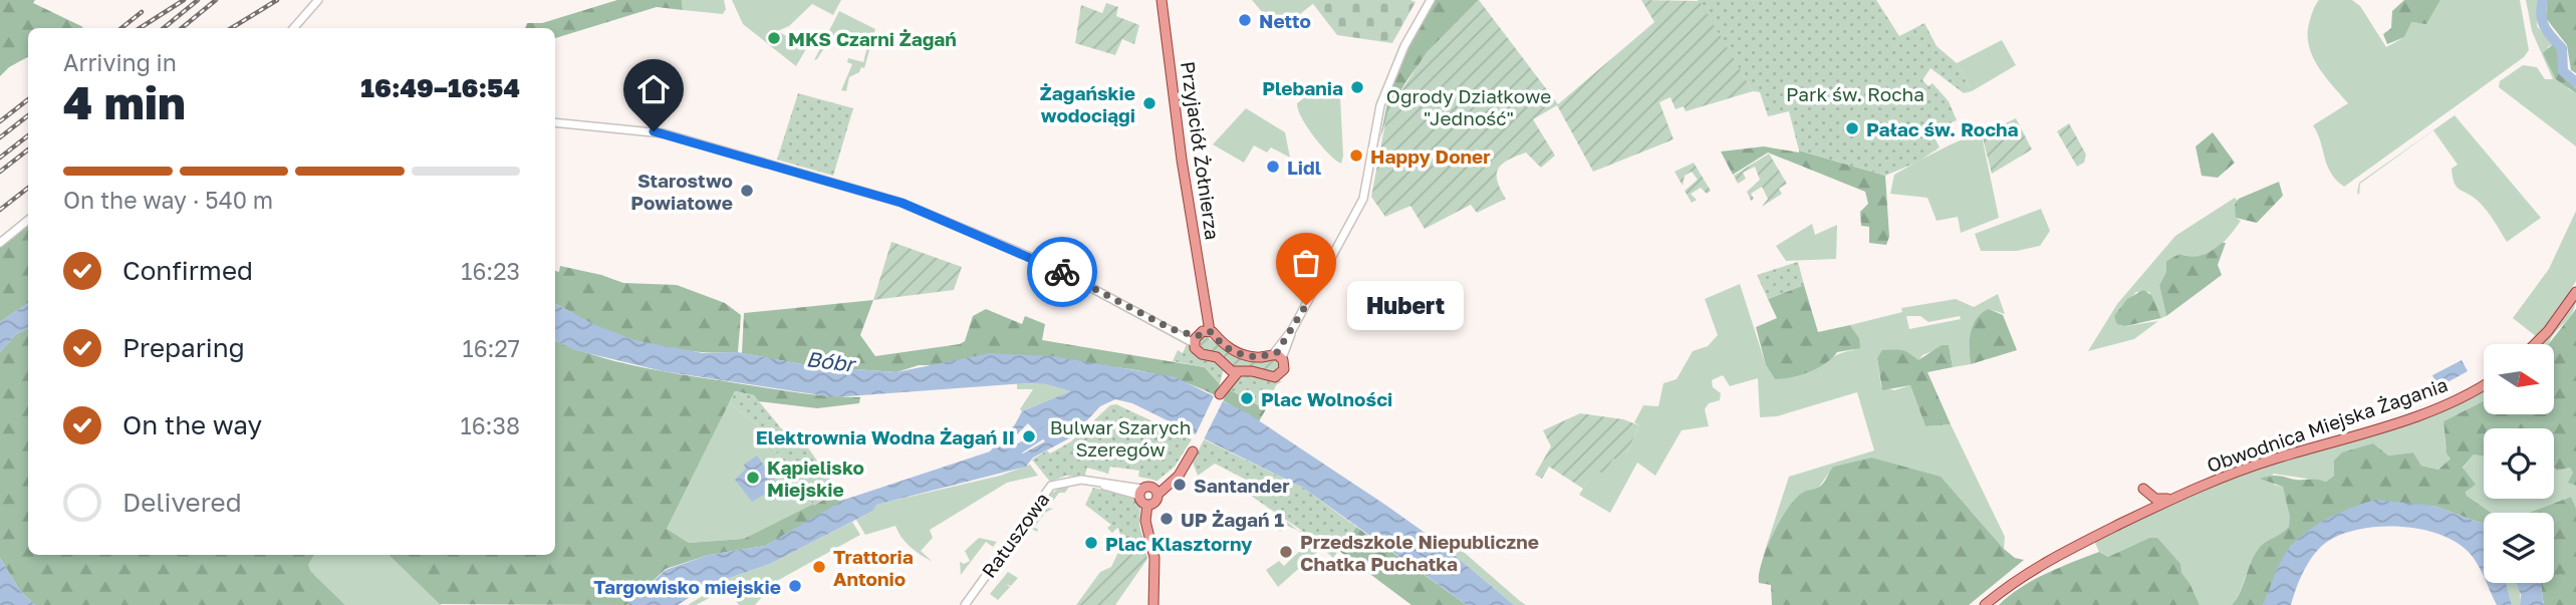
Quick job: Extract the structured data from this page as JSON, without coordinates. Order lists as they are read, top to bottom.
{
  "streets": {
    "main road": ["Przyjaciół Żołnierza", "Obwodnica Miejska Żagania"],
    "street": ["Ratuszowa"]
  },
  "water": ["Bóbr"],
  "parks": ["Park św. Rocha", "Ogrody Działkowe \"Jedność\"", "Bulwar Szarych Szeregów"],
  "places": [
    "Netto",
    "MKS Czarni Żagań",
    "Plebania",
    "Żagańskie wodociągi",
    "Pałac św. Rocha",
    "Happy Doner",
    "Lidl",
    "Starostwo Powiatowe",
    "Hubert",
    "Plac Wolności",
    "Elektrownia Wodna Żagań II",
    "Kąpielisko Miejskie",
    "Santander",
    "UP Żagań 1",
    "Plac Klasztorny",
    "Przedszkole Niepubliczne Chatka Puchatka",
    "Trattoria Antonio",
    "Targowisko miejskie"
  ],
  "north": "right",
  "page": {
    "heading": ["4 min", "Arriving in", "16:49–16:54"],
    "bar": "On the way · 540 m",
    "list": [
      ["Confirmed", "16:23"],
      ["Preparing", "16:27"],
      ["On the way", "16:38"],
      "Delivered"
    ],
    "bubble": "Hubert"
  }
}
